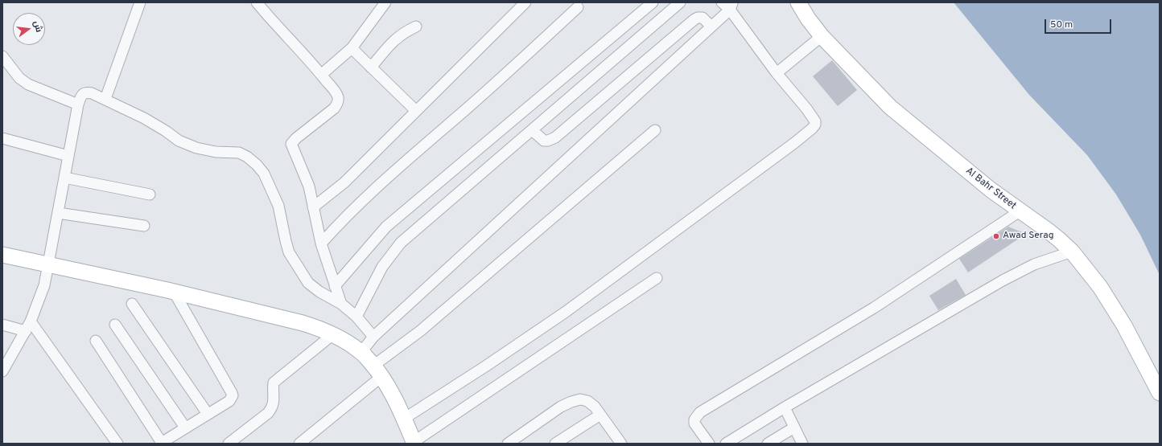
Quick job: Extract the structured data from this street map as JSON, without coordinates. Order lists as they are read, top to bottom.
{
  "streets": {
    "street": ["Al Bahr Street"]
  },
  "places": ["Awad Serag"],
  "scale_bar": "50 m",
  "north": "right"
}
